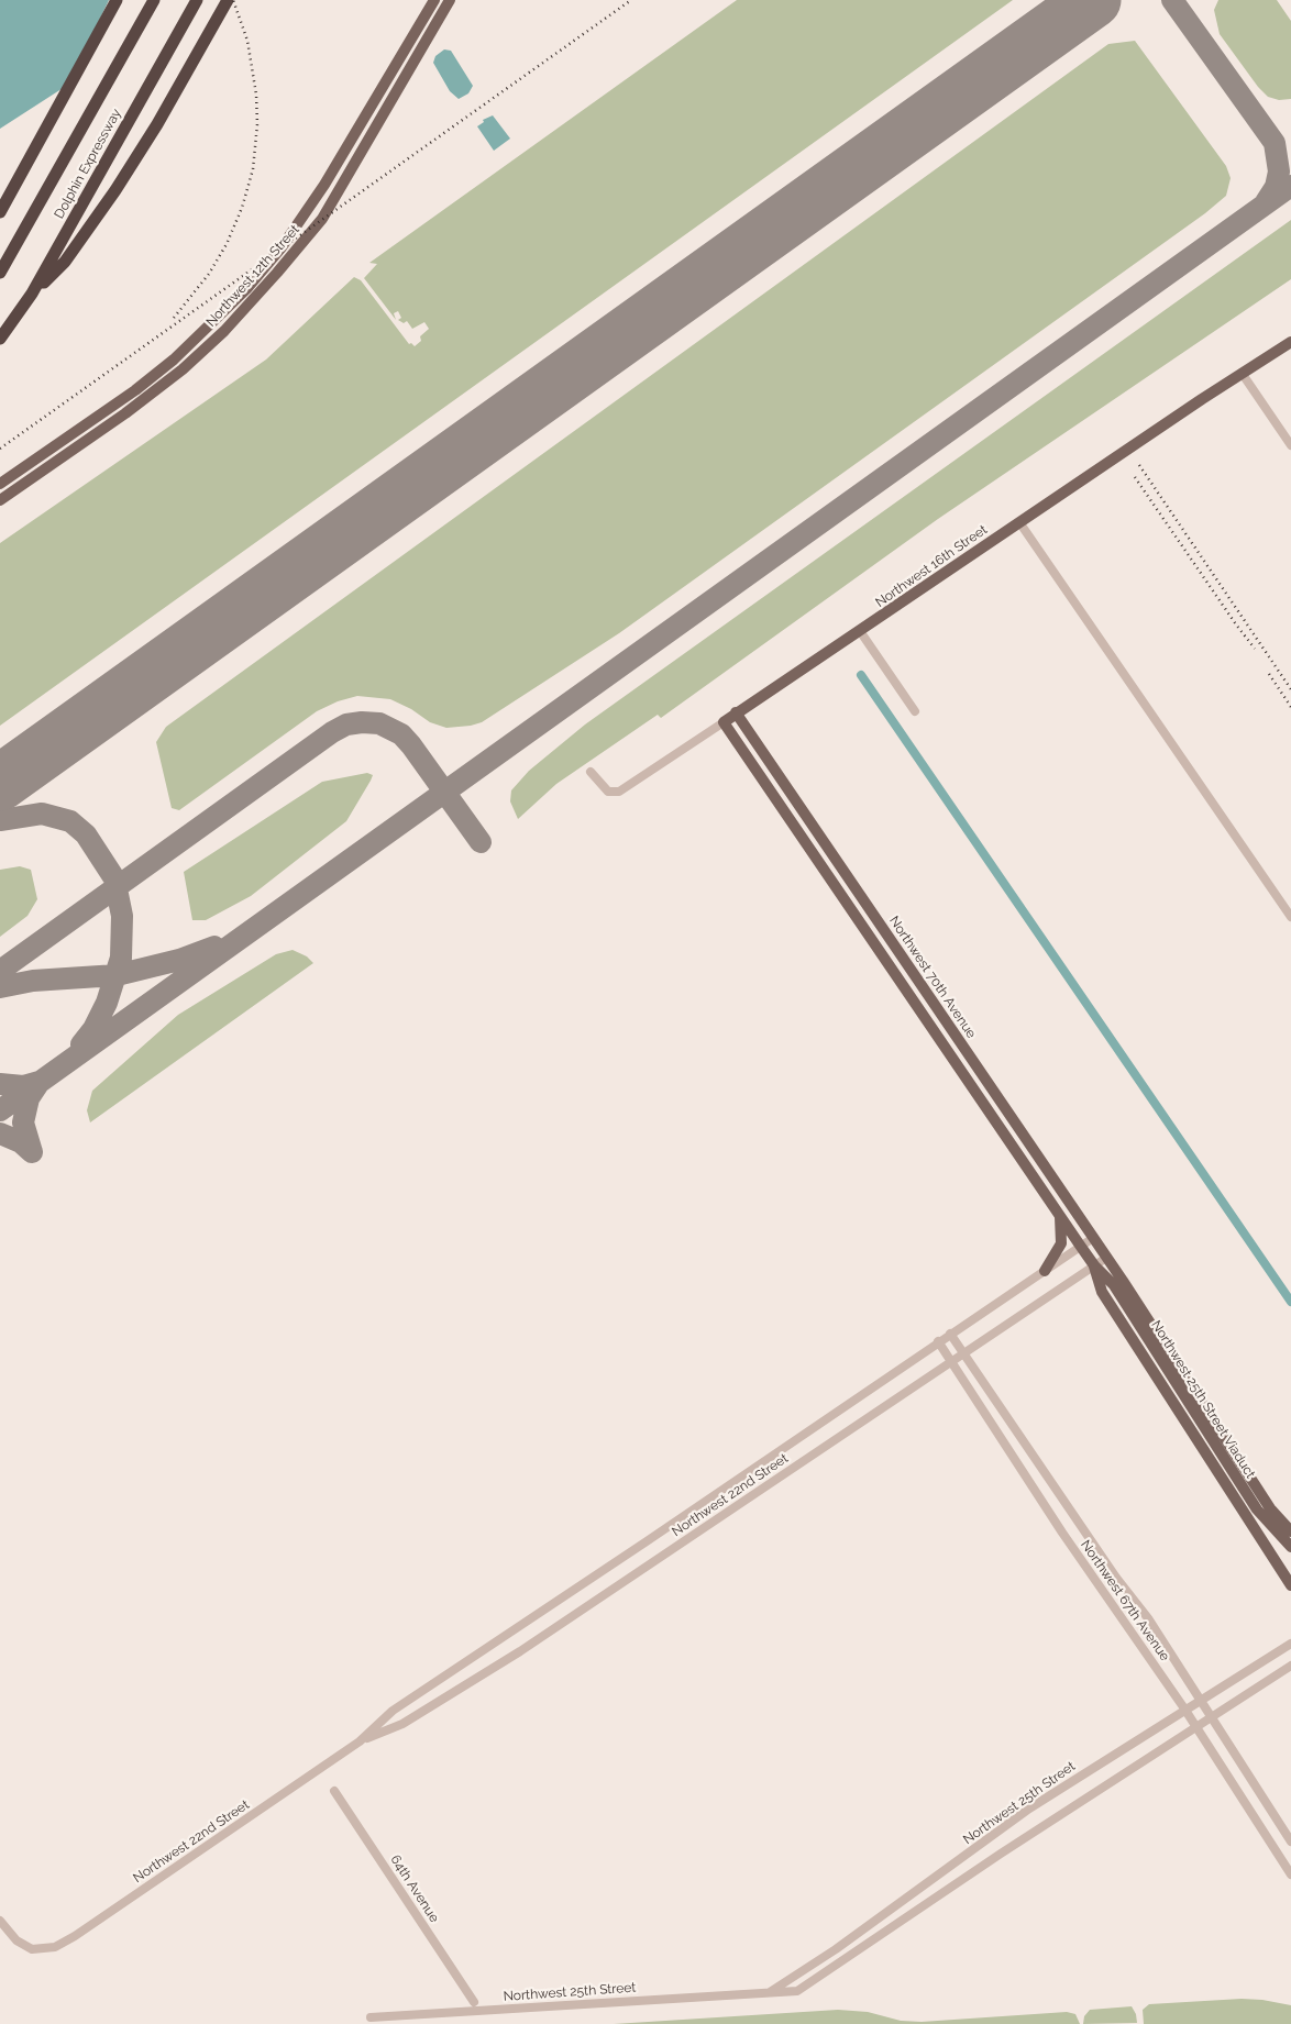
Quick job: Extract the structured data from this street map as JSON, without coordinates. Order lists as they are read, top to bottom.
{
  "streets": {
    "highway": ["Dolphin Expressway"],
    "main road": [
      "Northwest 12th Street",
      "Northwest 16th Street",
      "Northwest 70th Avenue",
      "Northwest 25th Street Viaduct"
    ],
    "street": [
      "Northwest 22nd Street",
      "Northwest 67th Avenue",
      "Northwest 25th Street",
      "64th Avenue"
    ]
  },
  "crossings": [
    ["Northwest 16th Street", "Northwest 70th Avenue"],
    ["Northwest 70th Avenue", "Northwest 25th Street Viaduct"],
    ["Northwest 70th Avenue", "Northwest 22nd Street"],
    ["Northwest 25th Street Viaduct", "Northwest 22nd Street"],
    ["Northwest 22nd Street", "Northwest 67th Avenue"],
    ["Northwest 67th Avenue", "Northwest 25th Street"]
  ]
}
